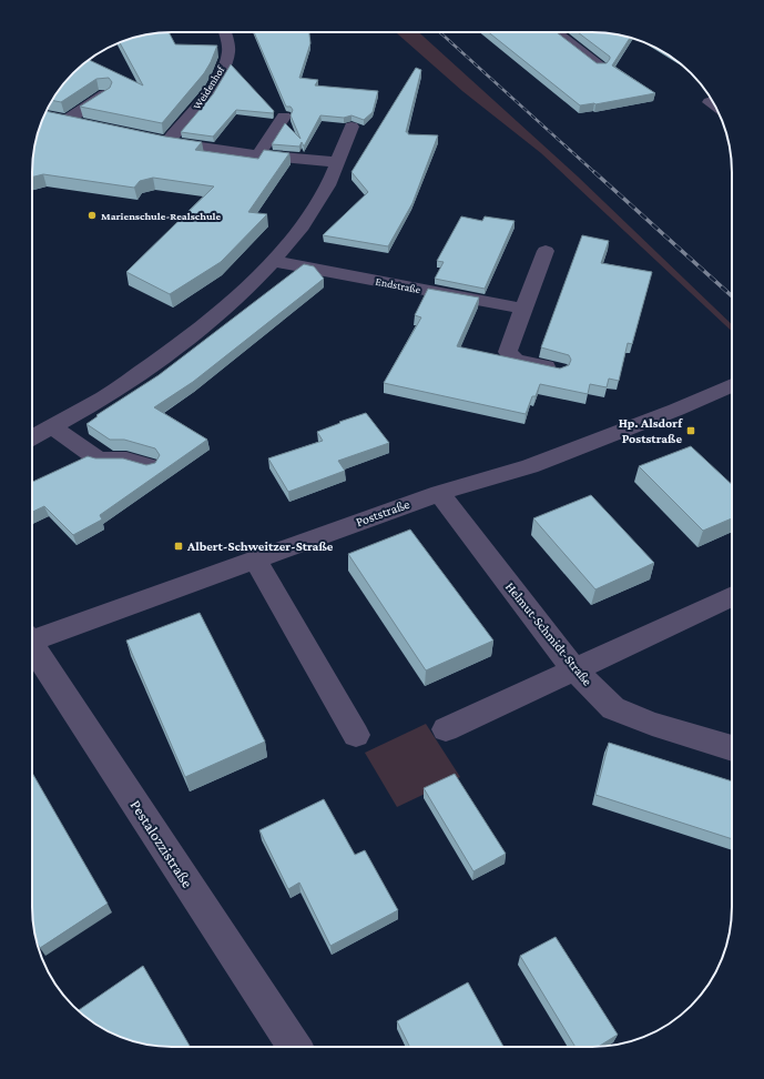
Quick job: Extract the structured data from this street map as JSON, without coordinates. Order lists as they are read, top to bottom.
{
  "streets": {
    "street": [
      "Weidenhof",
      "Endstraße",
      "Poststraße",
      "Helmut-Schmidt-Straße",
      "Pestalozzistraße"
    ]
  },
  "crossings": [
    ["Poststraße", "Helmut-Schmidt-Straße"]
  ],
  "places": {
    "other": ["Marienschule-Realschule"],
    "transit": ["Hp. Alsdorf Poststraße", "Albert-Schweitzer-Straße"]
  }
}
